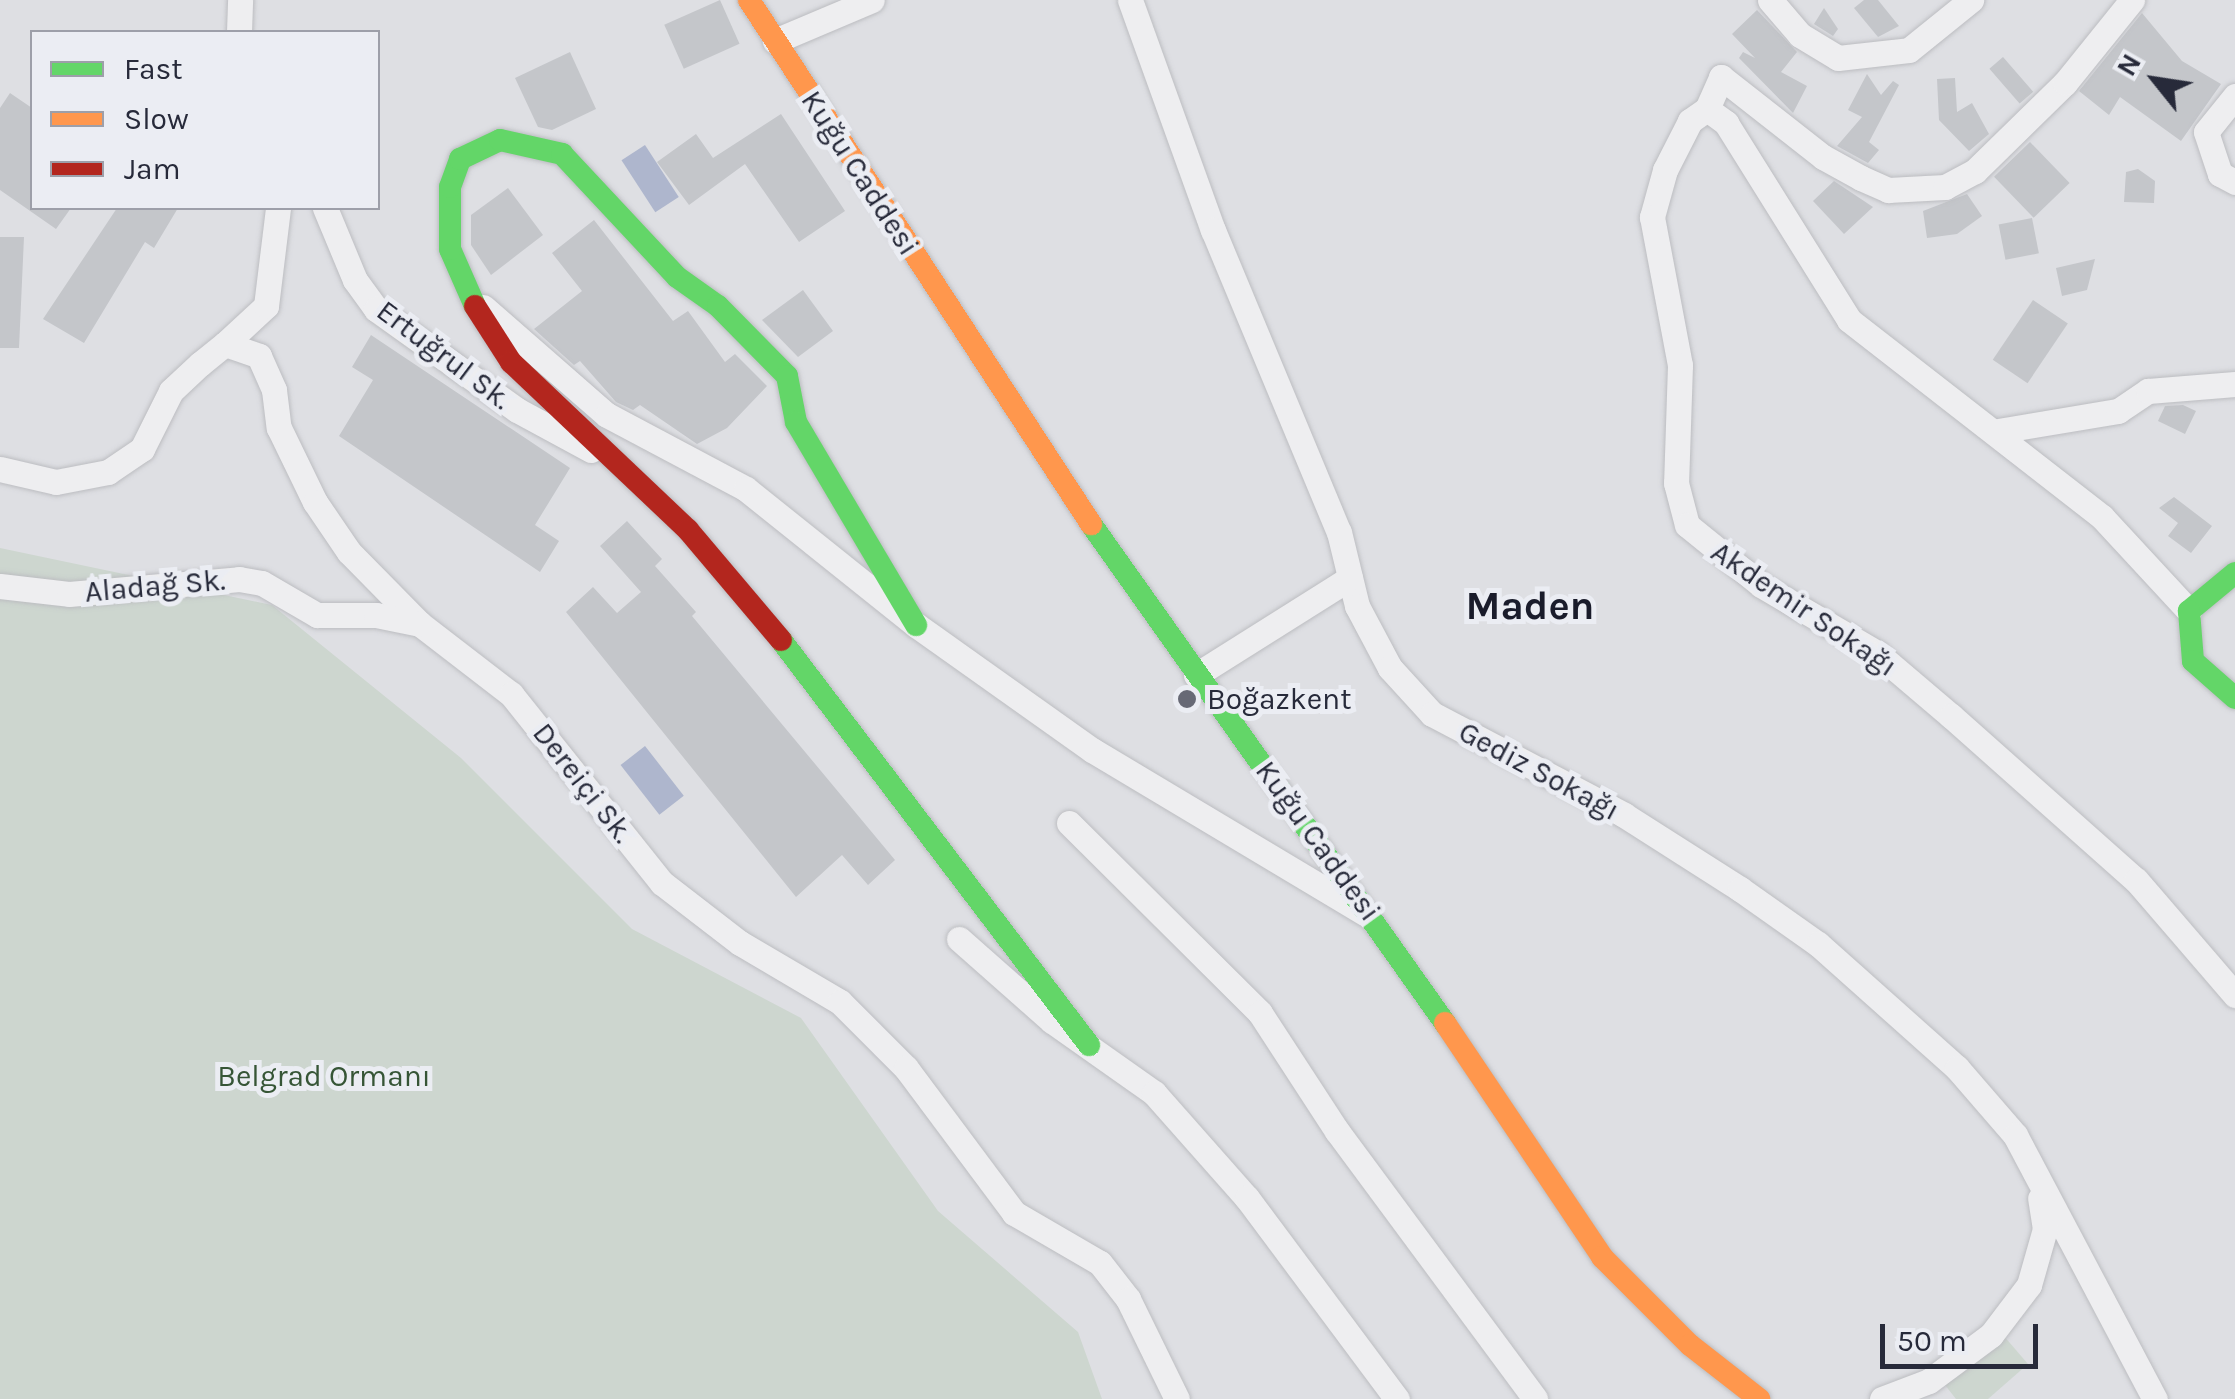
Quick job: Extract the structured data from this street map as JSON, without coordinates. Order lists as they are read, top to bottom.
{
  "streets": {
    "street": [
      "Kuğu Caddesi",
      "Ertuğrul Sk.",
      "Aladağ Sk.",
      "Akdemir Sokağı",
      "Gediz Sokağı",
      "Dereiçi Sk."
    ]
  },
  "crossings": [
    ["Aladağ Sk.", "Dereiçi Sk."]
  ],
  "districts": ["Maden"],
  "parks": ["Belgrad Ormanı"],
  "places": ["Boğazkent"],
  "legend": ["Fast", "Slow", "Jam"],
  "scale_bar": "50 m",
  "north": "top left"
}
